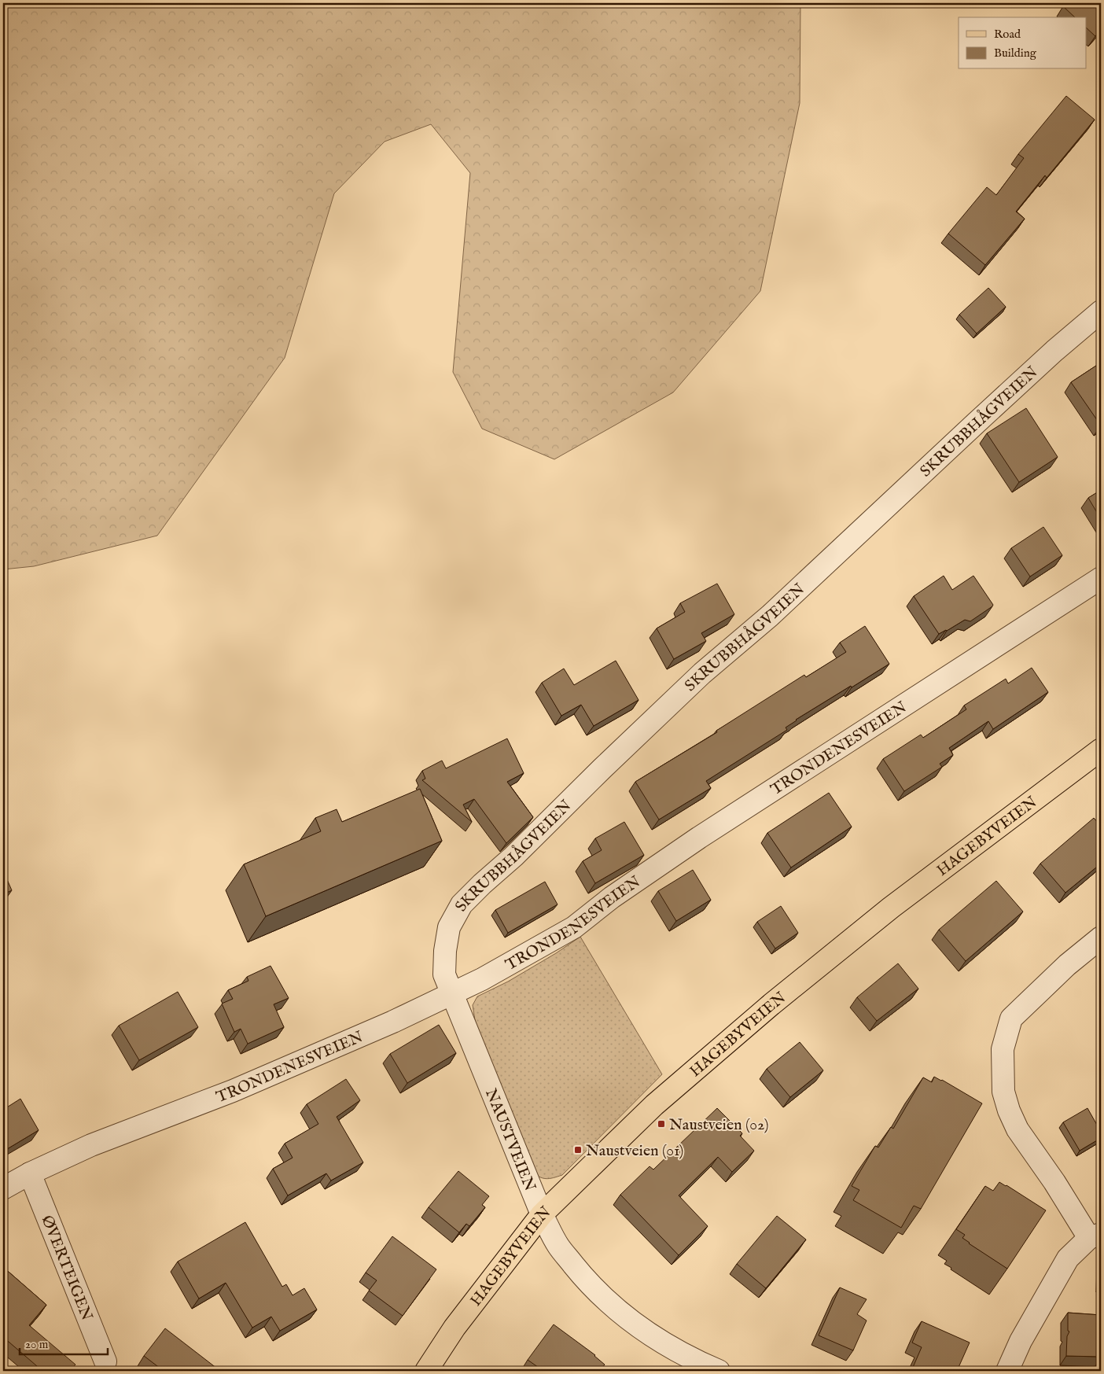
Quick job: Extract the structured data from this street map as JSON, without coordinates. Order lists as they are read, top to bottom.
{
  "streets": {
    "main road": ["HAGEBYVEIEN"],
    "street": [
      "SKRUBBHÅGVEIEN",
      "TRONDENESVEIEN",
      "NAUSTVEIEN",
      "ØVERTEIGEN"
    ]
  },
  "crossings": [
    ["SKRUBBHÅGVEIEN", "TRONDENESVEIEN"],
    ["SKRUBBHÅGVEIEN", "NAUSTVEIEN"],
    ["TRONDENESVEIEN", "NAUSTVEIEN"],
    ["TRONDENESVEIEN", "ØVERTEIGEN"],
    ["HAGEBYVEIEN", "NAUSTVEIEN"]
  ],
  "places": {
    "transit": ["Naustveien (02)", "Naustveien (01)"]
  },
  "legend": ["Road", "Building"],
  "scale_bar": "20 m"
}
